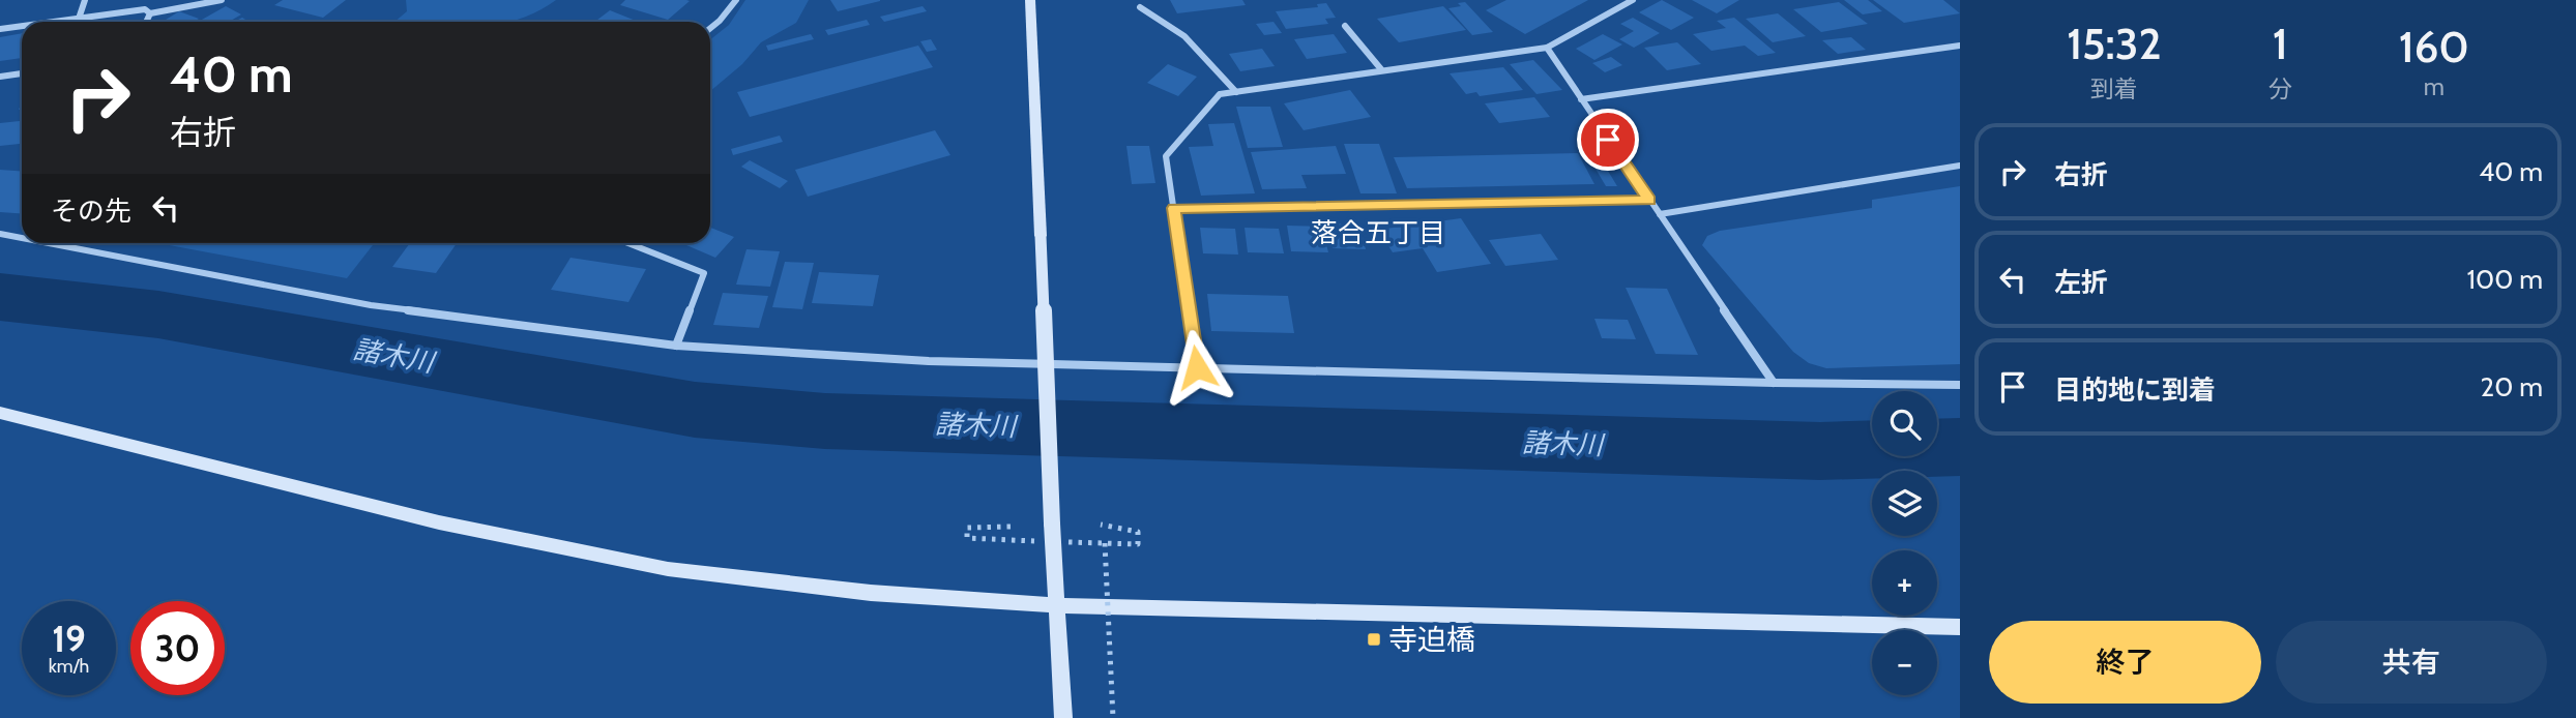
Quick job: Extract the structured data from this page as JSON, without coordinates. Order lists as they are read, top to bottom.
{
  "districts": ["落合五丁目"],
  "water": ["諸木川"],
  "places": {
    "transit": ["寺迫橋"]
  },
  "page": {
    "eta": [
      "15:32",
      "到着",
      "1",
      "分",
      "160",
      "m"
    ],
    "turn": ["40 m", "右折"],
    "list": [
      {
        "name": "右折",
        "value": "40 m"
      },
      {
        "name": "左折",
        "value": "100 m"
      },
      {
        "name": "目的地に到着",
        "value": "20 m"
      }
    ],
    "then": "その先",
    "map_buttons": ["+", "−"],
    "speed": "19 km/h",
    "limit": "30",
    "buttons": ["終了", "共有"]
  }
}
